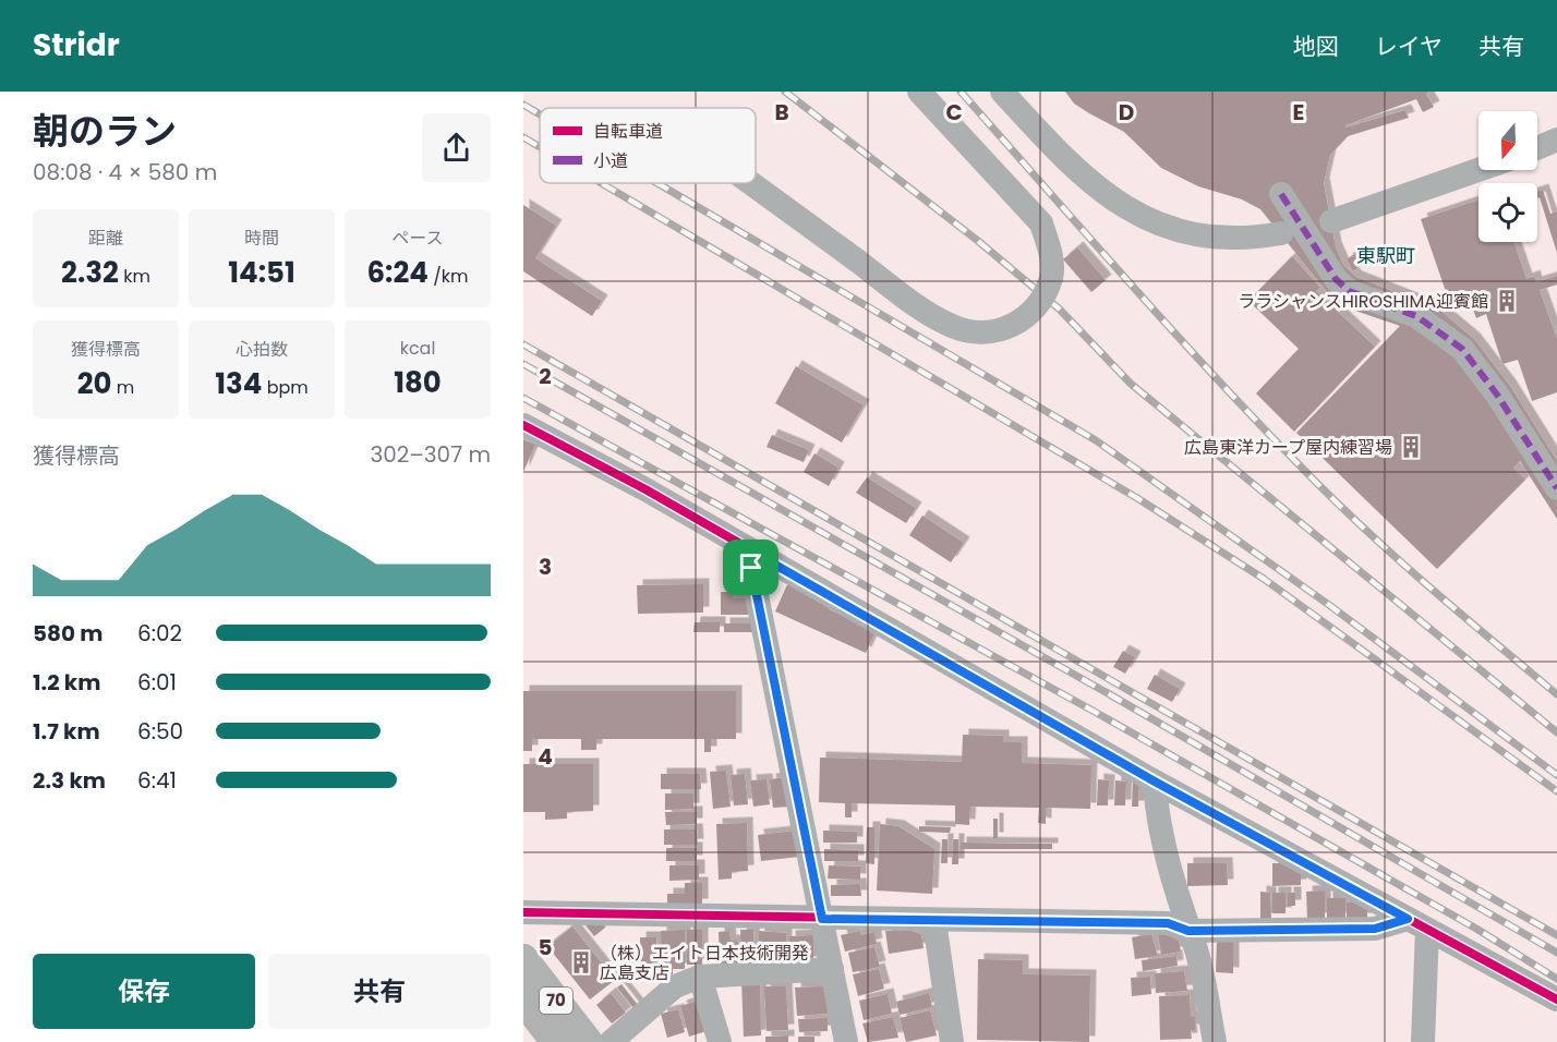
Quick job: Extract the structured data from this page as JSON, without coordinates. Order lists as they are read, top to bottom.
{
  "streets": {
    "main road": ["70"]
  },
  "districts": ["東駅町"],
  "places": {
    "building": ["ララシャンスHIROSHIMA迎賓館", "広島東洋カープ屋内練習場", "（株）エイト日本技術開発 広島支店"]
  },
  "legend": ["自転車道", "小道"],
  "north": "bottom",
  "page": {
    "header": "Stridr",
    "nav": ["地図", "レイヤ", "共有"],
    "heading": ["朝のラン", "08:08 · 4 × 580 m"],
    "stats": [
      ["距離", "2.32 km"],
      ["時間", "14:51"],
      ["ペース", "6:24 /km"],
      ["獲得標高", "20 m"],
      ["心拍数", "134 bpm"],
      ["kcal", "180"]
    ],
    "chart": ["獲得標高", "302–307 m"],
    "list": [
      {
        "name": "580 m",
        "note": "6:02"
      },
      {
        "name": "1.2 km",
        "note": "6:01"
      },
      {
        "name": "1.7 km",
        "note": "6:50"
      },
      {
        "name": "2.3 km",
        "note": "6:41"
      }
    ],
    "buttons": ["保存", "共有"]
  },
  "grid": {
    "columns": [
      "B",
      "C",
      "D",
      "E"
    ],
    "rows": [
      "2",
      "3",
      "4",
      "5"
    ]
  }
}
